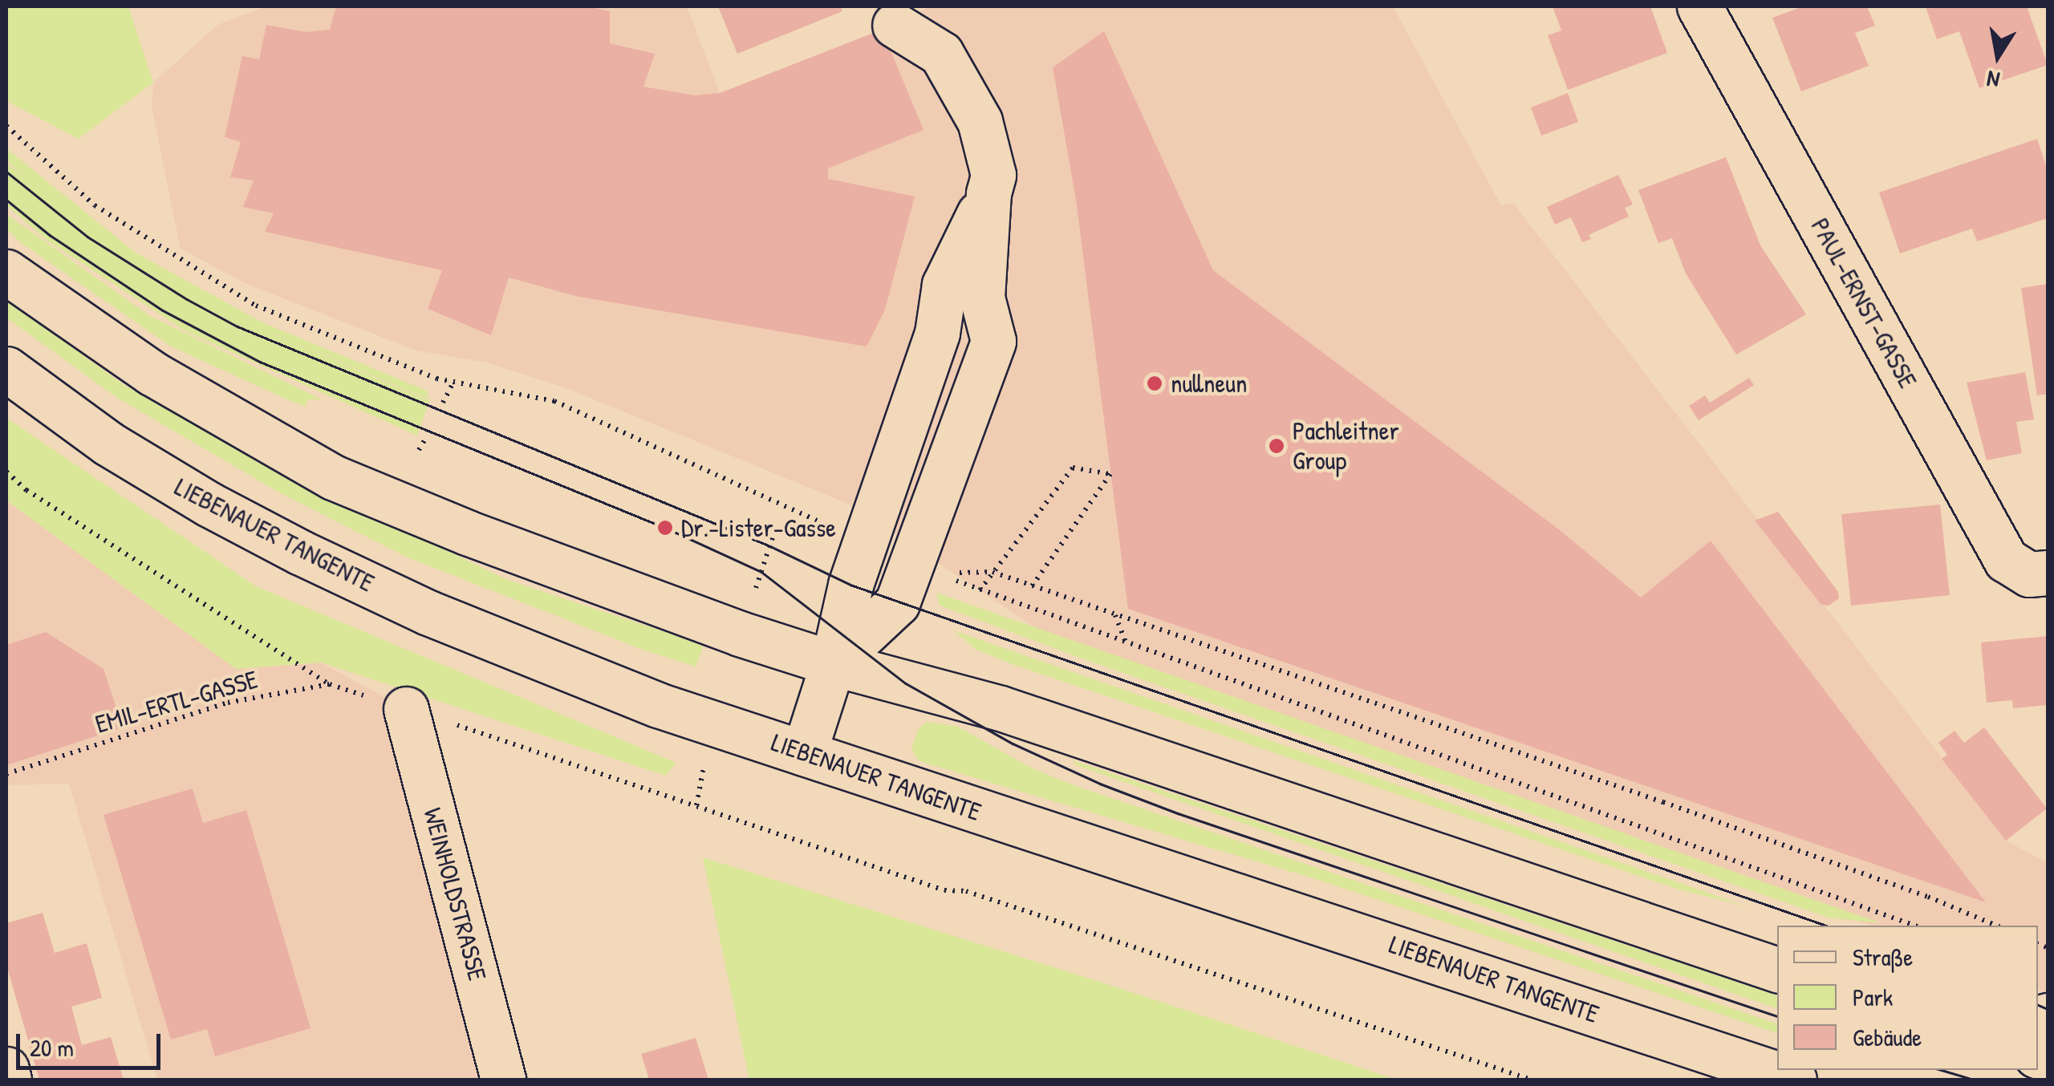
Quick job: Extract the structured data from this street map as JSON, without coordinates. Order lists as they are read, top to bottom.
{
  "streets": {
    "main road": ["PAUL-ERNST-GASSE", "LIEBENAUER TANGENTE", "WEINHOLDSTRASSE"],
    "path": ["EMIL-ERTL-GASSE"]
  },
  "crossings": [
    ["EMIL-ERTL-GASSE", "WEINHOLDSTRASSE"]
  ],
  "places": ["nullneun", "Pachleitner Group", "Dr.-Lister-Gasse"],
  "legend": ["Straße", "Park", "Gebäude"],
  "scale_bar": "20 m",
  "north": "bottom"
}
